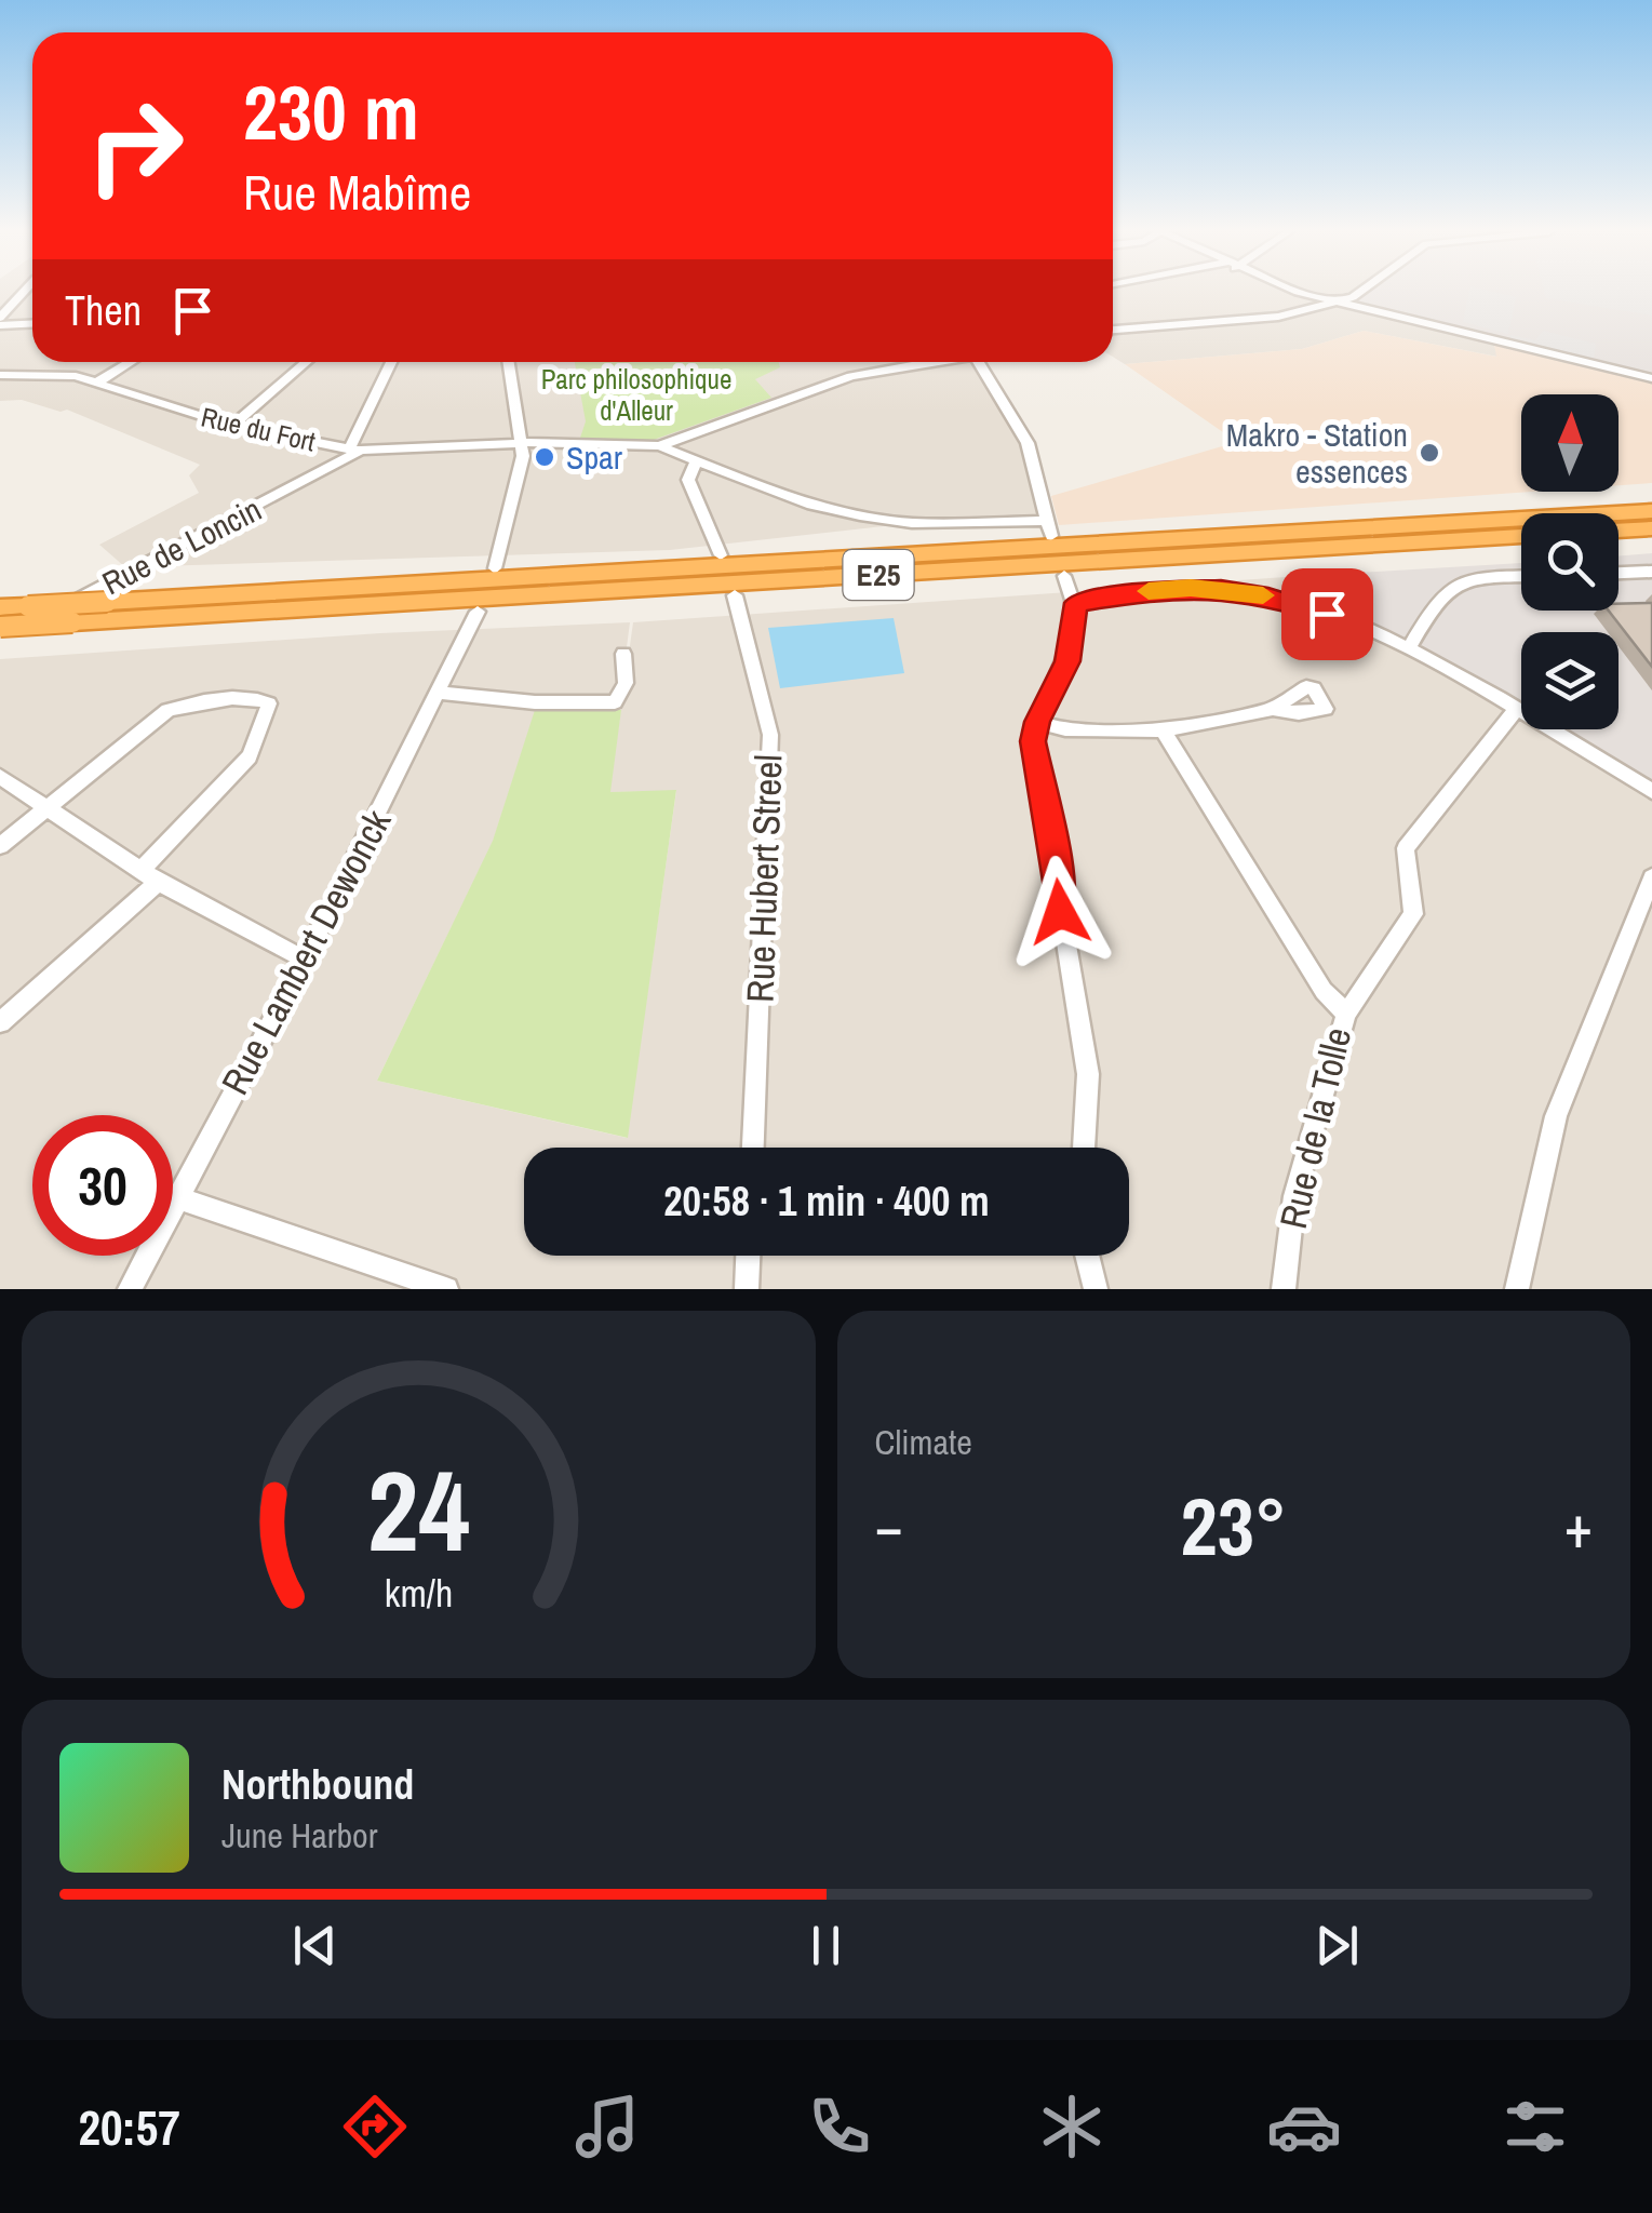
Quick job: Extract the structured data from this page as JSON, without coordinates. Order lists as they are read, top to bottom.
{
  "streets": {
    "highway": ["E25"],
    "street": [
      "Rue du Fort",
      "Rue de Loncin",
      "Rue Hubert Streel",
      "Rue Lambert Dewonck",
      "Rue de la Tolle"
    ]
  },
  "crossings": [
    ["Rue du Fort", "Rue de Loncin"]
  ],
  "parks": ["Parc philosophique d'Alleur"],
  "places": ["Makro - Station essences", "Spar"],
  "north": "top",
  "page": {
    "turn": ["230 m", "Rue Mabîme"],
    "then": "Then",
    "limit": "30",
    "trip": "20:58 · 1 min · 400 m",
    "tile": "Climate",
    "heat": ["−", "23°", "+"],
    "song": ["Northbound", "June Harbor"],
    "tabs": "20:57",
    "gauge": ["24", "km/h"]
  }
}
